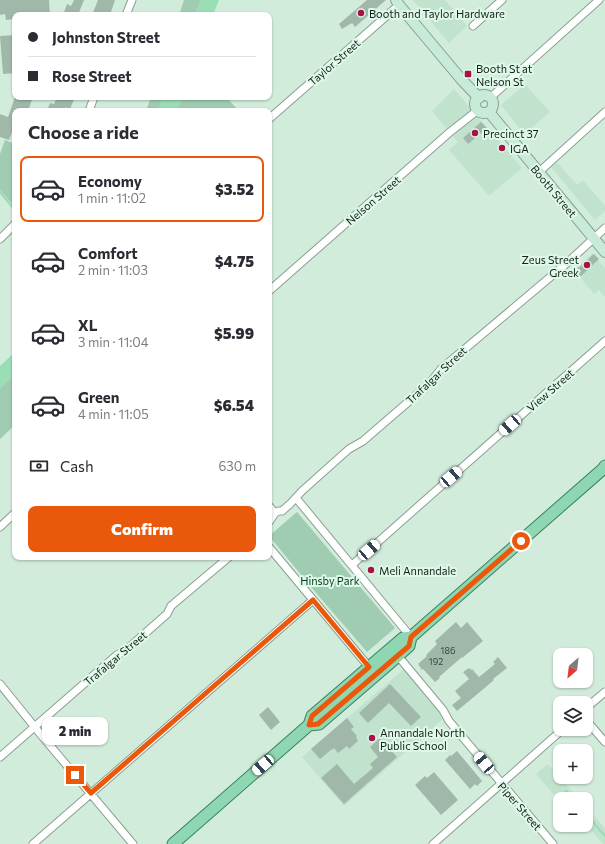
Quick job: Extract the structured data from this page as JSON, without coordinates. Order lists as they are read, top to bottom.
{
  "streets": {
    "main road": ["Booth Street"],
    "street": [
      "Taylor Street",
      "Nelson Street",
      "Trafalgar Street",
      "View Street",
      "Piper Street"
    ]
  },
  "crossings": [
    ["Booth Street", "Nelson Street"],
    ["Booth Street", "Trafalgar Street"]
  ],
  "parks": ["Hinsby Park"],
  "places": {
    "other": [
      "Booth and Taylor Hardware",
      "Precinct 37",
      "IGA",
      "Zeus Street Greek",
      "Meli Annandale",
      "Annandale North Public School"
    ],
    "transit": ["Booth St at Nelson St"]
  },
  "house_numbers": ["186", "192"],
  "north": "bottom left",
  "page": {
    "banner": ["Johnston Street", "Rose Street"],
    "heading": "Choose a ride",
    "list": [
      {
        "name": "Economy",
        "note": "1 min · 11:02",
        "value": "$3.52"
      },
      {
        "name": "Comfort",
        "note": "2 min · 11:03",
        "value": "$4.75"
      },
      {
        "name": "XL",
        "note": "3 min · 11:04",
        "value": "$5.99"
      },
      {
        "name": "Green",
        "note": "4 min · 11:05",
        "value": "$6.54"
      }
    ],
    "pay": ["Cash", "630 m"],
    "buttons": "Confirm",
    "map_buttons": ["+", "−"],
    "bubble": "2 min"
  }
}
